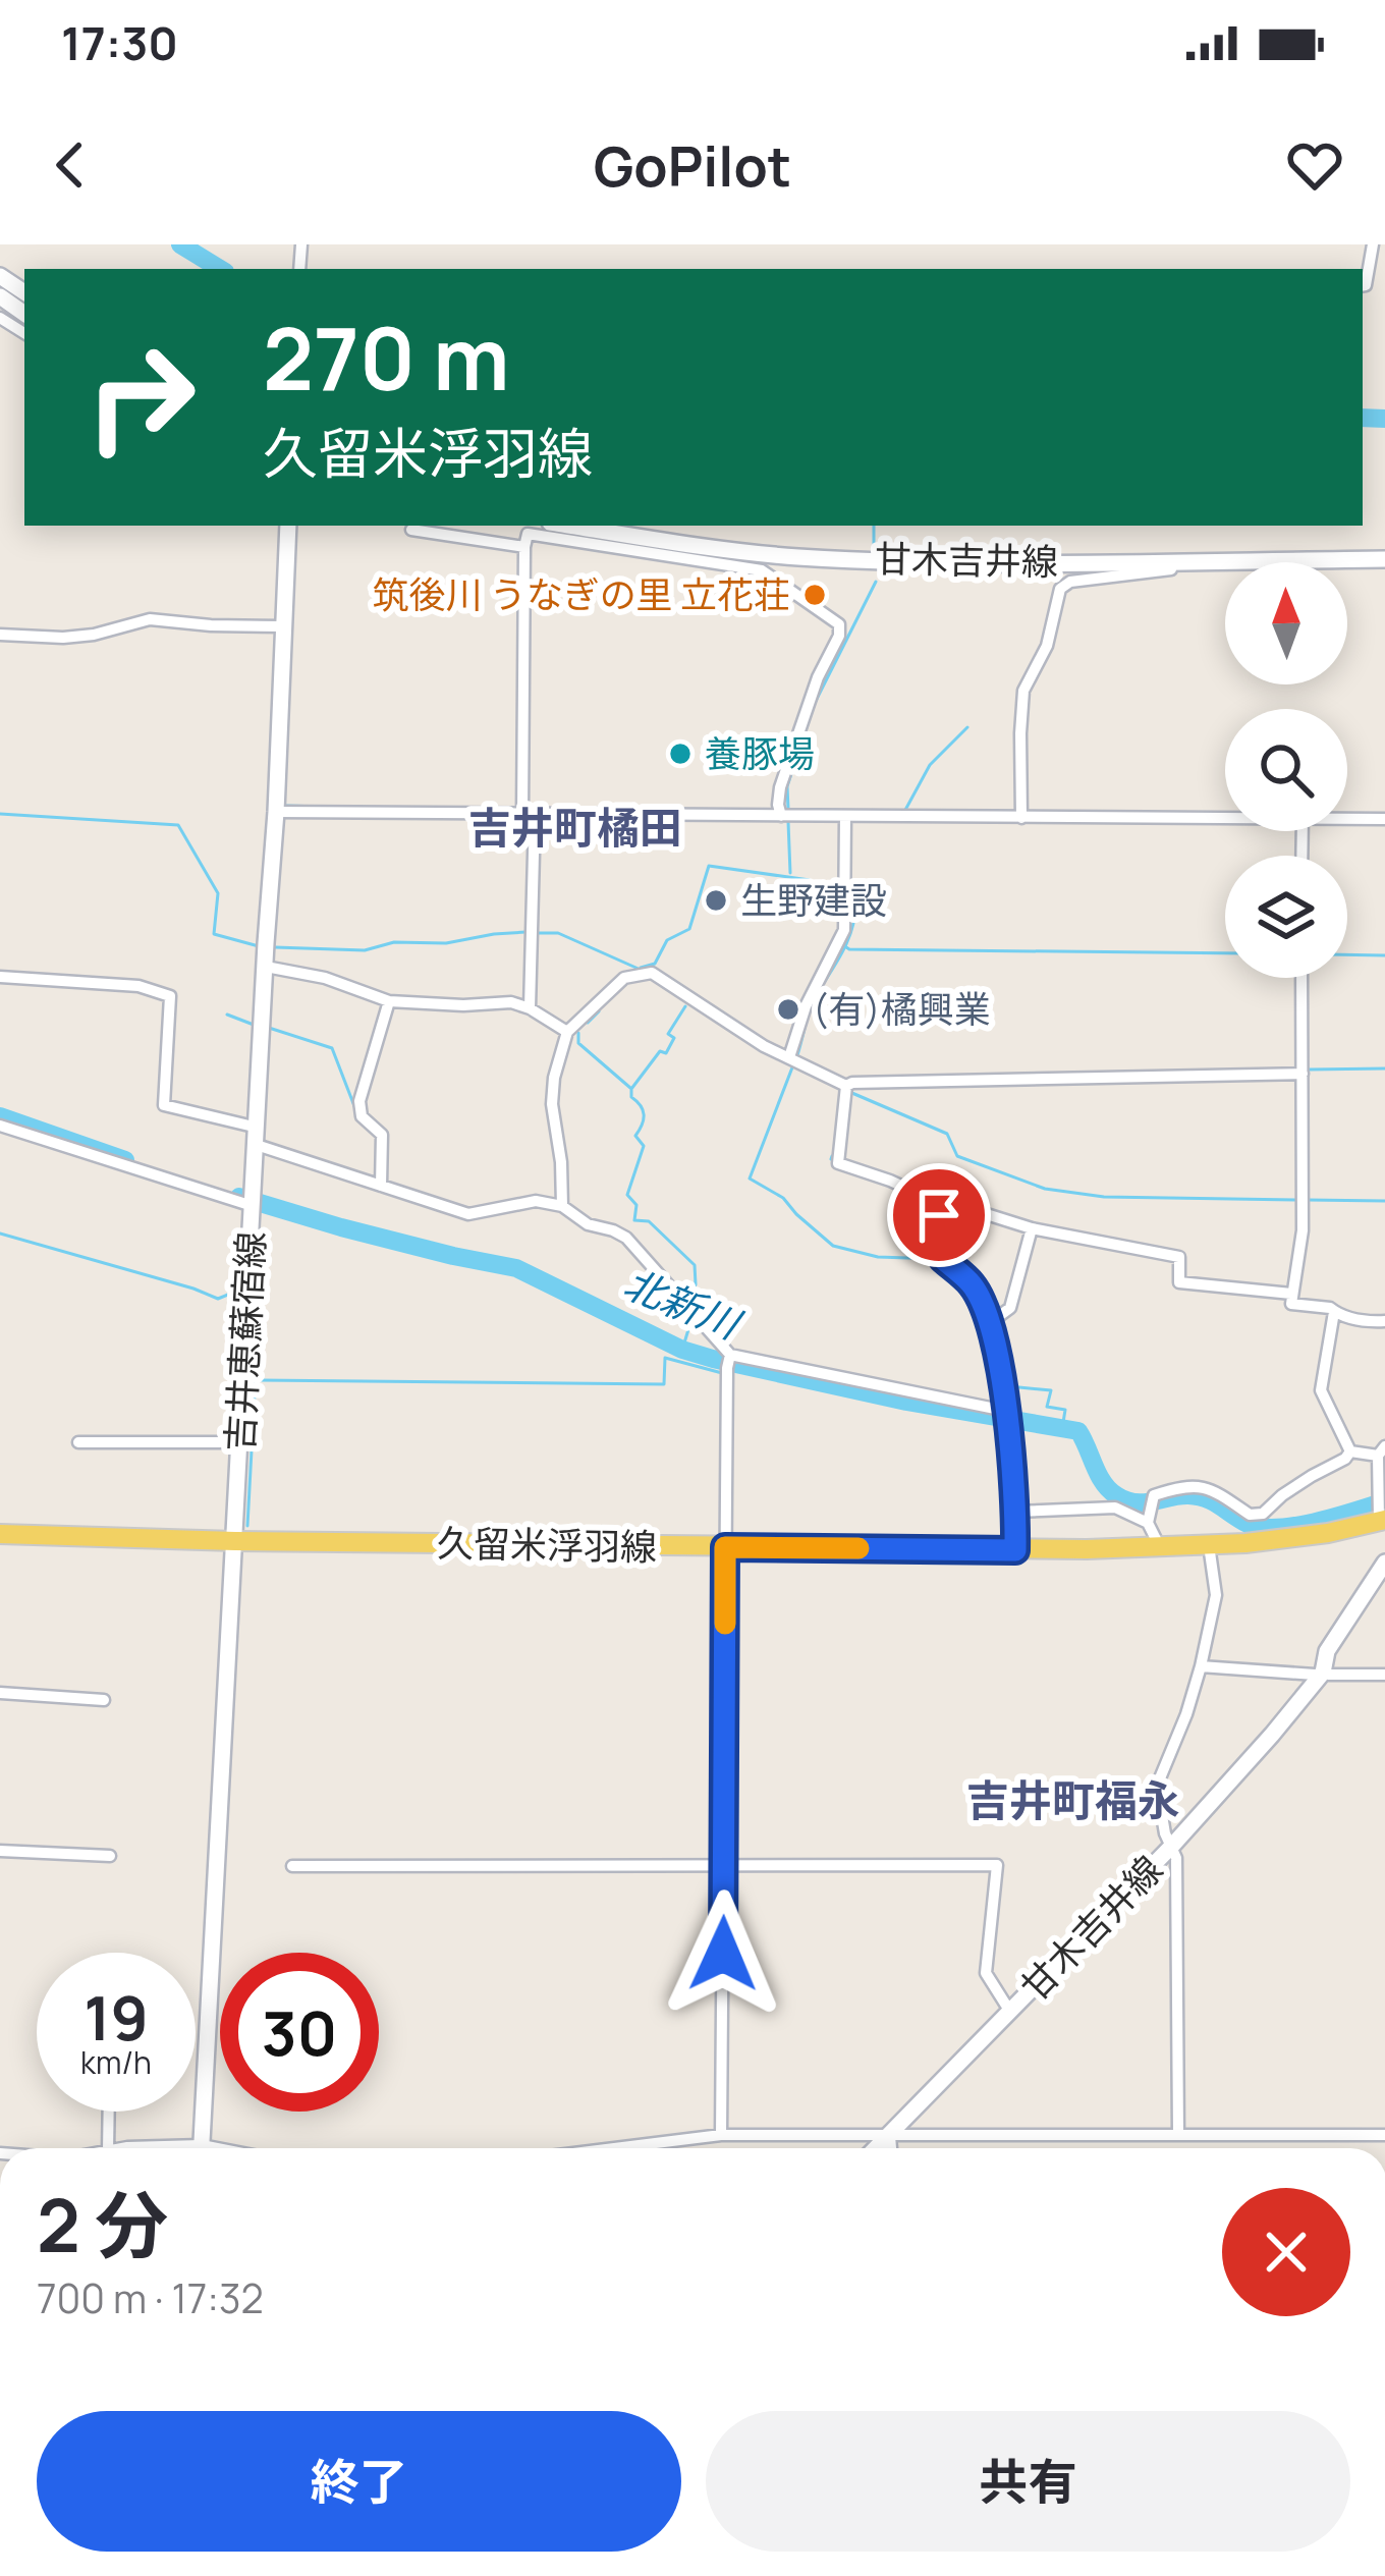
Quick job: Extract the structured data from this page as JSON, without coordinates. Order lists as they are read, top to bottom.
{
  "streets": {
    "main road": ["甘木吉井線", "吉井恵蘇宿線", "久留米浮羽線"]
  },
  "crossings": [
    ["吉井恵蘇宿線", "久留米浮羽線"]
  ],
  "districts": ["吉井町橘田", "吉井町福永"],
  "water": ["北新川"],
  "places": [
    "筑後川 うなぎの里 立花荘",
    "養豚場",
    "生野建設",
    "(有)橘興業"
  ],
  "north": "top",
  "page": {
    "status": "17:30",
    "header": "GoPilot",
    "turn": ["270 m", "久留米浮羽線"],
    "speed": "19 km/h",
    "limit": "30",
    "heading": ["2 分", "700 m · 17:32"],
    "buttons": ["終了", "共有"]
  }
}
